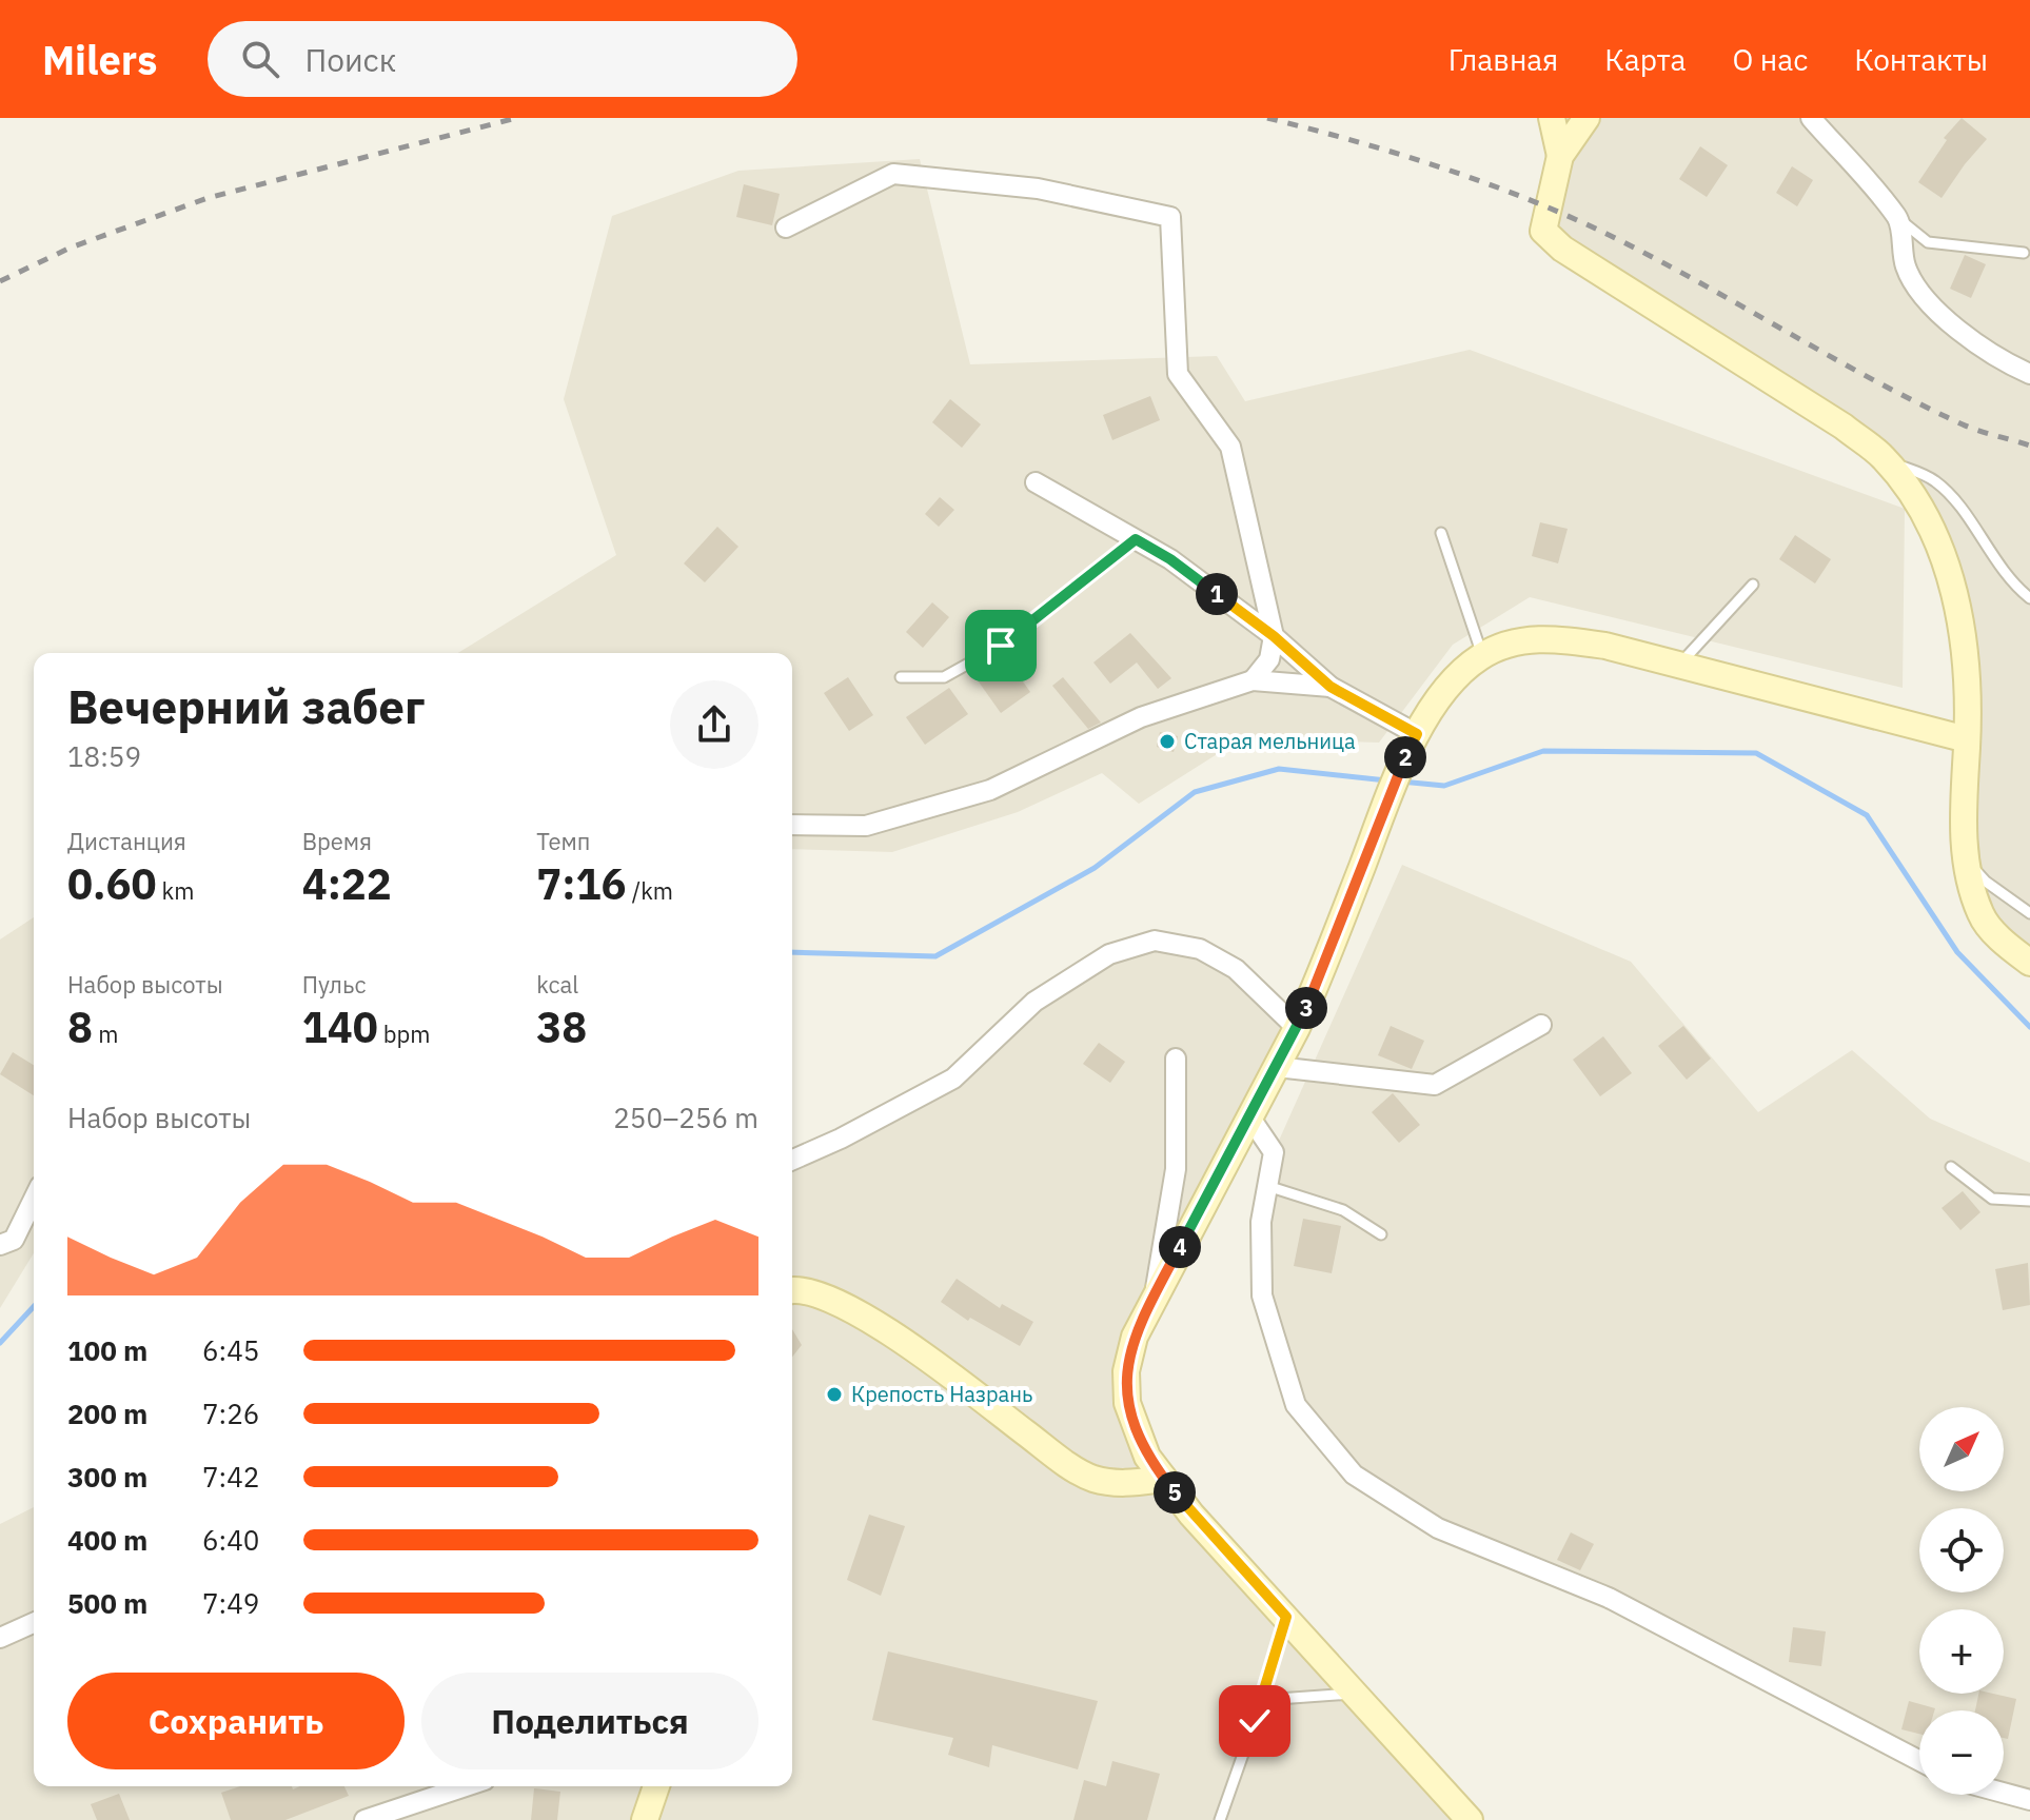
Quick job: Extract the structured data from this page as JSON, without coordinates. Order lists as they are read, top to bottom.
{
  "places": ["Старая мельница", "Крепость Назрань"],
  "north": "top right",
  "page": {
    "header": "Milers",
    "search": "Поиск",
    "nav": [
      "Главная",
      "Карта",
      "О нас",
      "Контакты"
    ],
    "pins": [
      "1",
      "2",
      "3",
      "4",
      "5"
    ],
    "heading": ["Вечерний забег", "18:59"],
    "stats": [
      ["Дистанция", "0.60 km"],
      ["Время", "4:22"],
      ["Темп", "7:16 /km"],
      ["Набор высоты", "8 m"],
      ["Пульс", "140 bpm"],
      ["kcal", "38"]
    ],
    "chart": ["Набор высоты", "250–256 m"],
    "list": [
      {
        "name": "100 m",
        "note": "6:45"
      },
      {
        "name": "200 m",
        "note": "7:26"
      },
      {
        "name": "300 m",
        "note": "7:42"
      },
      {
        "name": "400 m",
        "note": "6:40"
      },
      {
        "name": "500 m",
        "note": "7:49"
      }
    ],
    "map_buttons": ["+", "−"],
    "buttons": ["Сохранить", "Поделиться"]
  }
}
